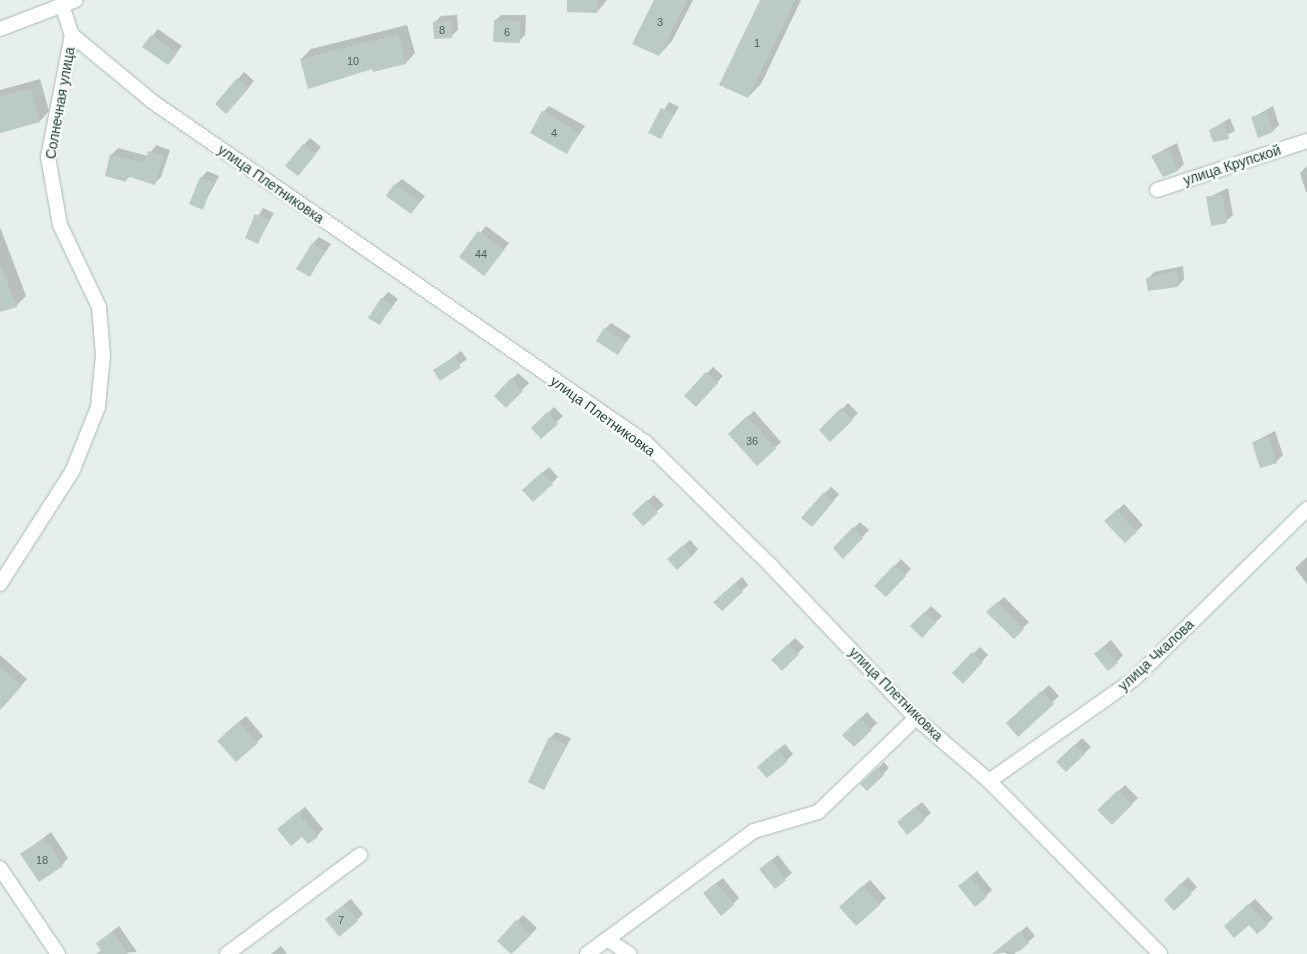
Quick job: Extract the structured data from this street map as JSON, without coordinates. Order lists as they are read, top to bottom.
{
  "streets": {
    "street": [
      "Солнечная улица",
      "улица Крупской",
      "улица Плетниковка",
      "улица Чкалова"
    ]
  },
  "crossings": [
    ["Солнечная улица", "улица Плетниковка"],
    ["улица Плетниковка", "улица Чкалова"]
  ],
  "house_numbers": [
    "3",
    "8",
    "6",
    "1",
    "10",
    "4",
    "44",
    "36",
    "18",
    "7"
  ]
}
